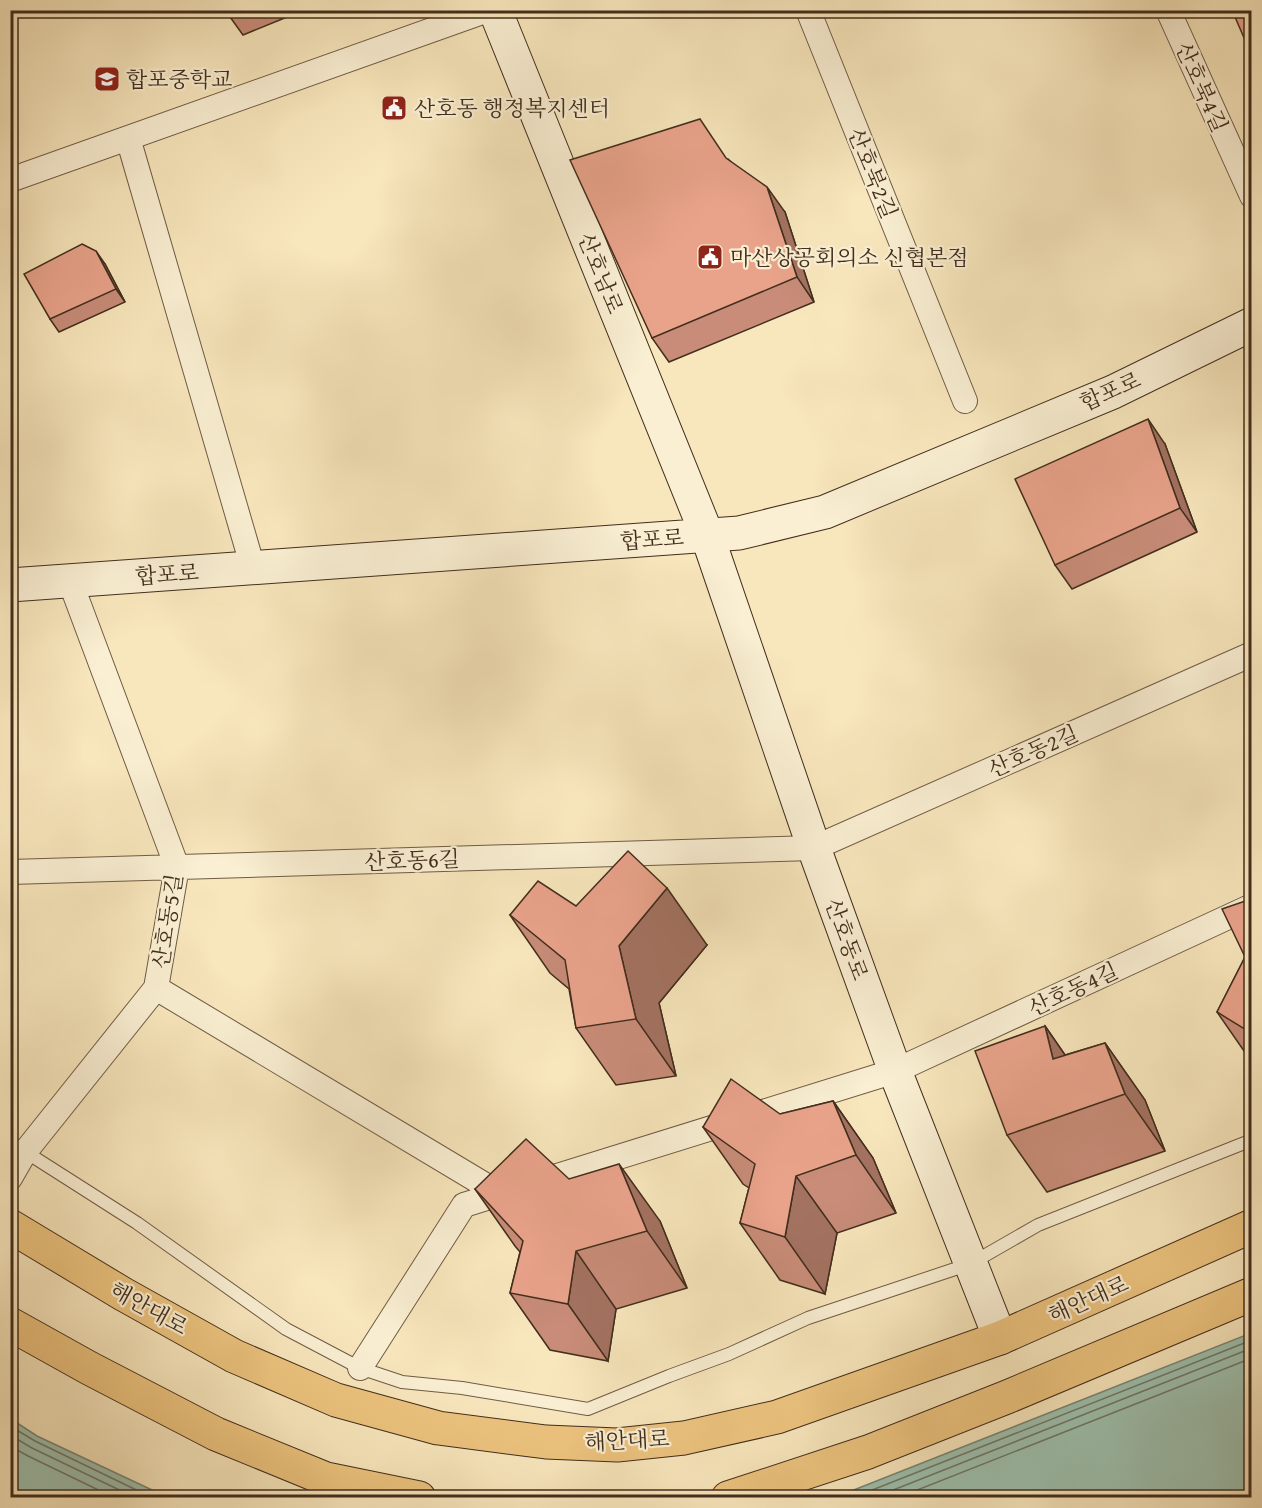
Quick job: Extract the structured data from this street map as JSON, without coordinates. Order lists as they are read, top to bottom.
{
  "streets": {
    "main road": [
      "산호남로",
      "합포로",
      "산호동로",
      "해안대로"
    ],
    "street": [
      "산호북4길",
      "산호북2길",
      "산호동2길",
      "산호동6길",
      "산호동5길",
      "산호동4길"
    ]
  },
  "crossings": [
    ["산호남로", "합포로"],
    ["산호남로", "산호동로"],
    ["합포로", "산호동5길"],
    ["합포로", "산호동로"],
    ["산호동2길", "산호동6길"],
    ["산호동2길", "산호동로"],
    ["산호동6길", "산호동5길"],
    ["산호동6길", "산호동로"],
    ["산호동5길", "산호동4길"],
    ["산호동로", "산호동4길"],
    ["산호동로", "해안대로"]
  ],
  "places": {
    "school or university": ["합포중학교"],
    "public building": ["산호동 행정복지센터", "마산상공회의소 신협본점"]
  }
}
